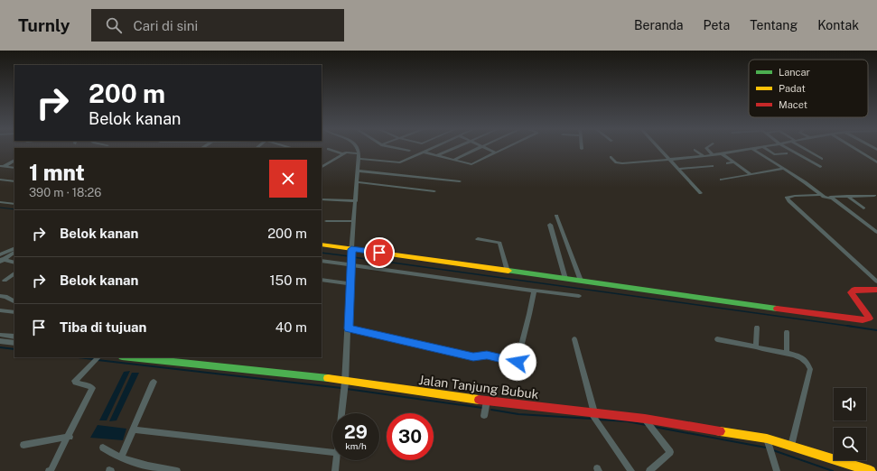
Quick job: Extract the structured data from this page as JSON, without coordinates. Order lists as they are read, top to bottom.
{
  "streets": {
    "street": ["Jalan Tanjung Bubuk"]
  },
  "legend": ["Lancar", "Padat", "Macet"],
  "page": {
    "header": "Turnly",
    "search": "Cari di sini",
    "nav": [
      "Beranda",
      "Peta",
      "Tentang",
      "Kontak"
    ],
    "turn": ["200 m", "Belok kanan"],
    "heading": ["1 mnt", "390 m · 18:26"],
    "list": [
      {
        "name": "Belok kanan",
        "value": "200 m"
      },
      {
        "name": "Belok kanan",
        "value": "150 m"
      },
      {
        "name": "Tiba di tujuan",
        "value": "40 m"
      }
    ],
    "speed": "29 km/h",
    "limit": "30"
  }
}
